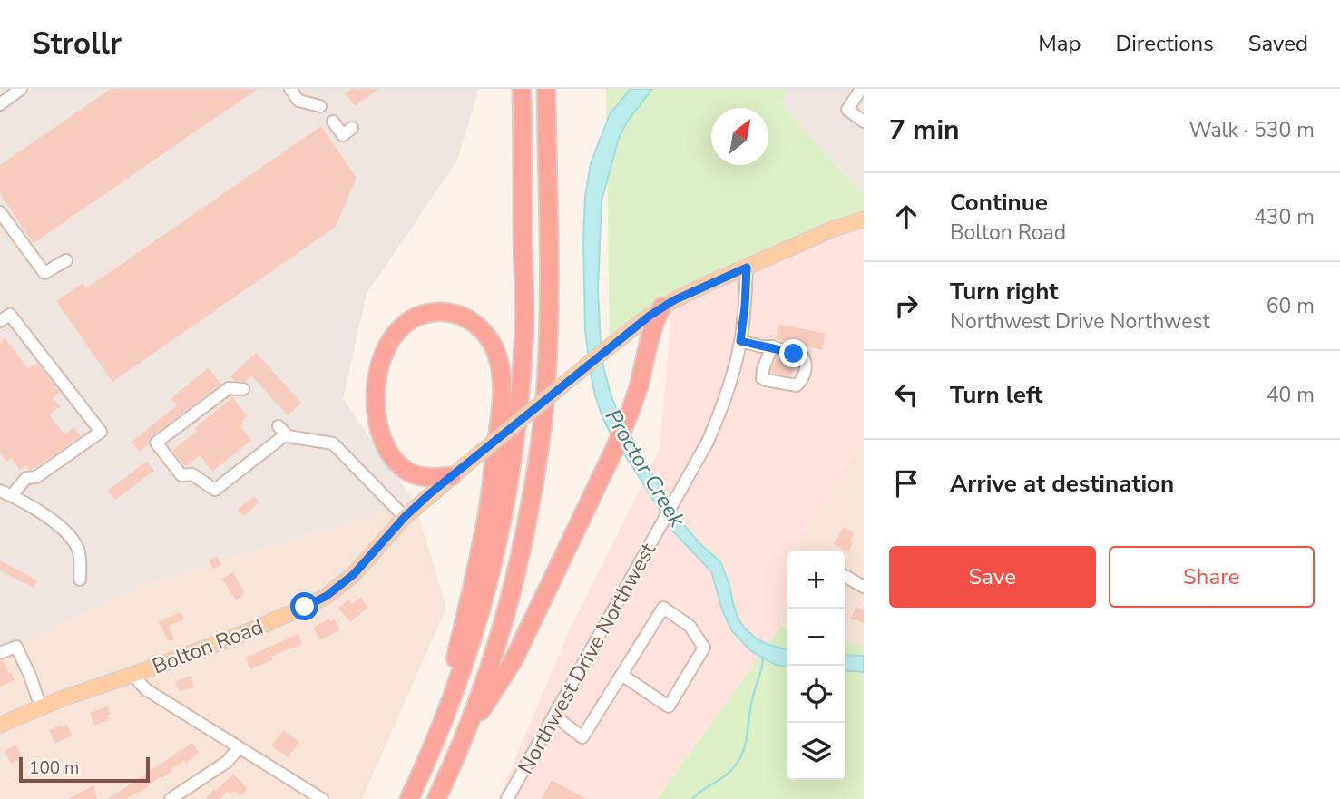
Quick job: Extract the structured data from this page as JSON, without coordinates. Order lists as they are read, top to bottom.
{
  "streets": {
    "main road": ["Bolton Road"],
    "street": ["Northwest Drive Northwest"]
  },
  "crossings": [
    ["Bolton Road", "Northwest Drive Northwest"]
  ],
  "water": ["Proctor Creek"],
  "scale_bar": "100 m",
  "north": "top right",
  "page": {
    "header": "Strollr",
    "nav": ["Map", "Directions", "Saved"],
    "heading": ["7 min", "Walk · 530 m"],
    "list": [
      ["Continue", "Bolton Road", "430 m"],
      ["Turn right", "Northwest Drive Northwest", "60 m"],
      ["Turn left", "40 m"],
      "Arrive at destination"
    ],
    "buttons": ["Save", "Share"],
    "map_buttons": ["+", "−"],
    "scale": "100 m"
  }
}
